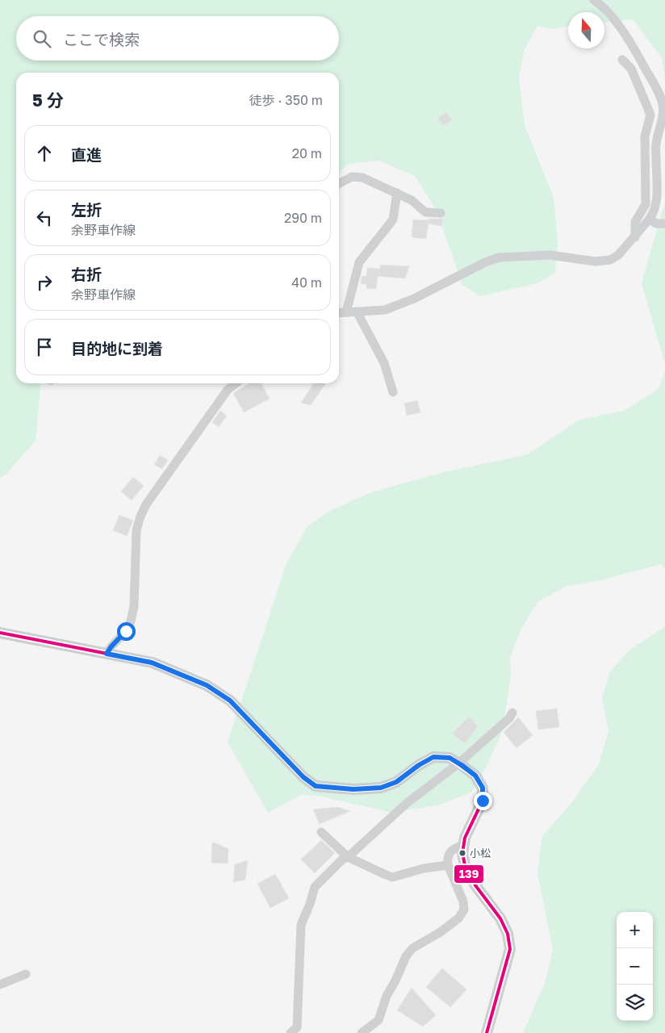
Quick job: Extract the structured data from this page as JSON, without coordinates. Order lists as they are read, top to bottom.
{
  "places": ["小松"],
  "lines": ["transit line 139"],
  "north": "top",
  "page": {
    "search": "ここで検索",
    "heading": ["5 分", "徒歩 · 350 m"],
    "list": [
      ["直進", "20 m"],
      ["左折", "余野車作線", "290 m"],
      ["右折", "余野車作線", "40 m"],
      "目的地に到着"
    ],
    "map_buttons": ["+", "−"]
  }
}
